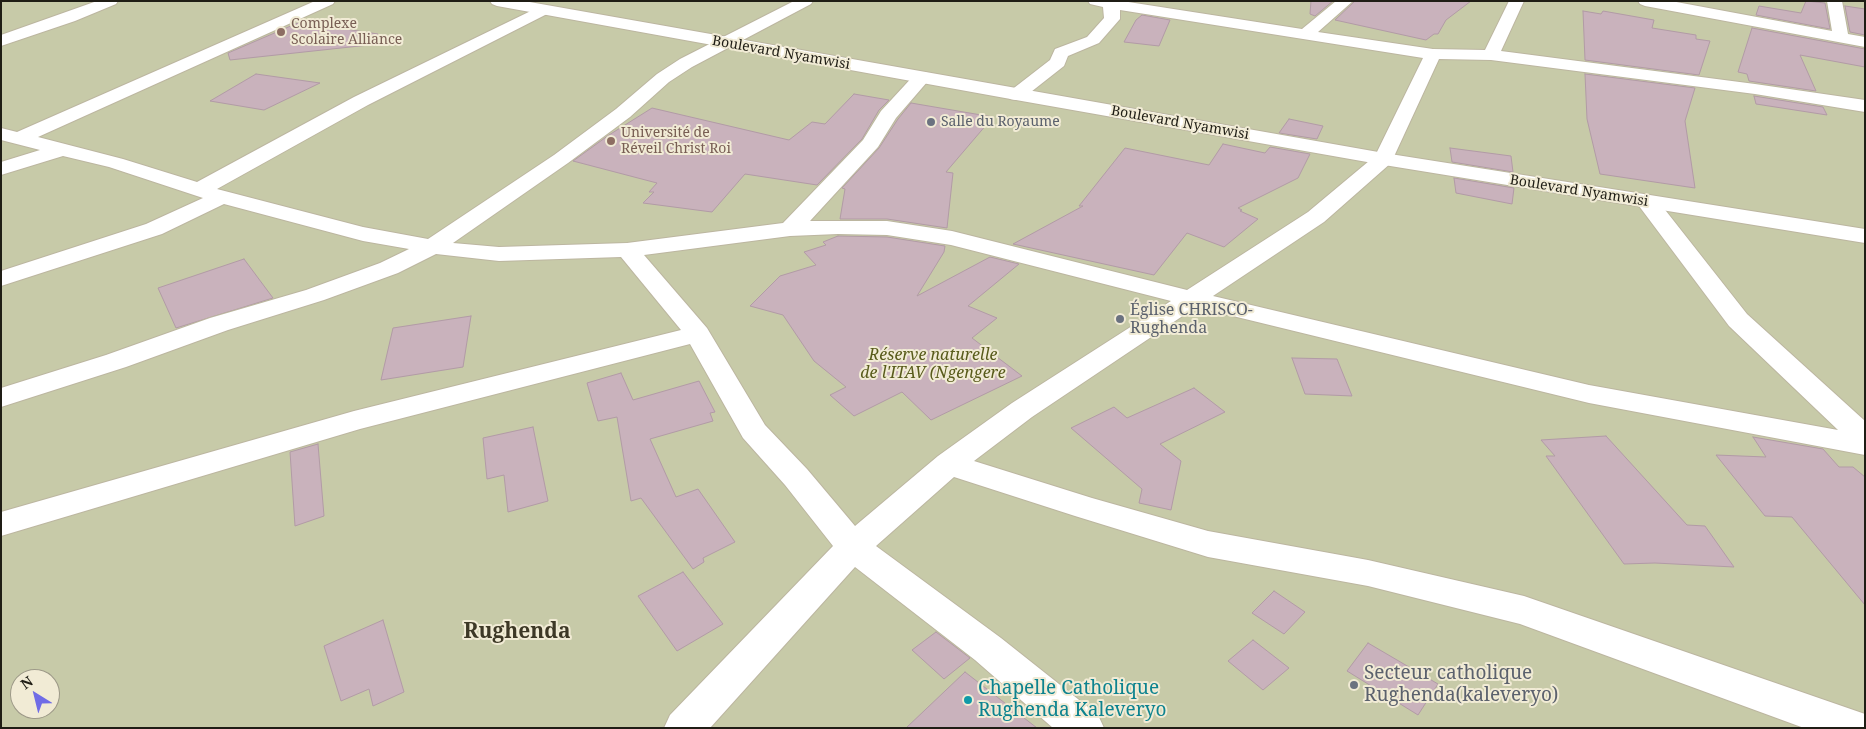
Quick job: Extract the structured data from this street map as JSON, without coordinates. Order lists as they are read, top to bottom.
{
  "streets": {
    "street": ["Boulevard Nyamwisi"]
  },
  "districts": ["Rughenda"],
  "parks": ["Réserve naturelle de l'ITAV (Ngengere"],
  "places": [
    "Complexe Scolaire Alliance",
    "Salle du Royaume",
    "Université de Réveil Christ Roi",
    "Église CHRISCO- Rughenda",
    "Secteur catholique Rughenda(kaleveryo)",
    "Chapelle Catholique Rughenda Kaleveryo"
  ],
  "north": "top left"
}
